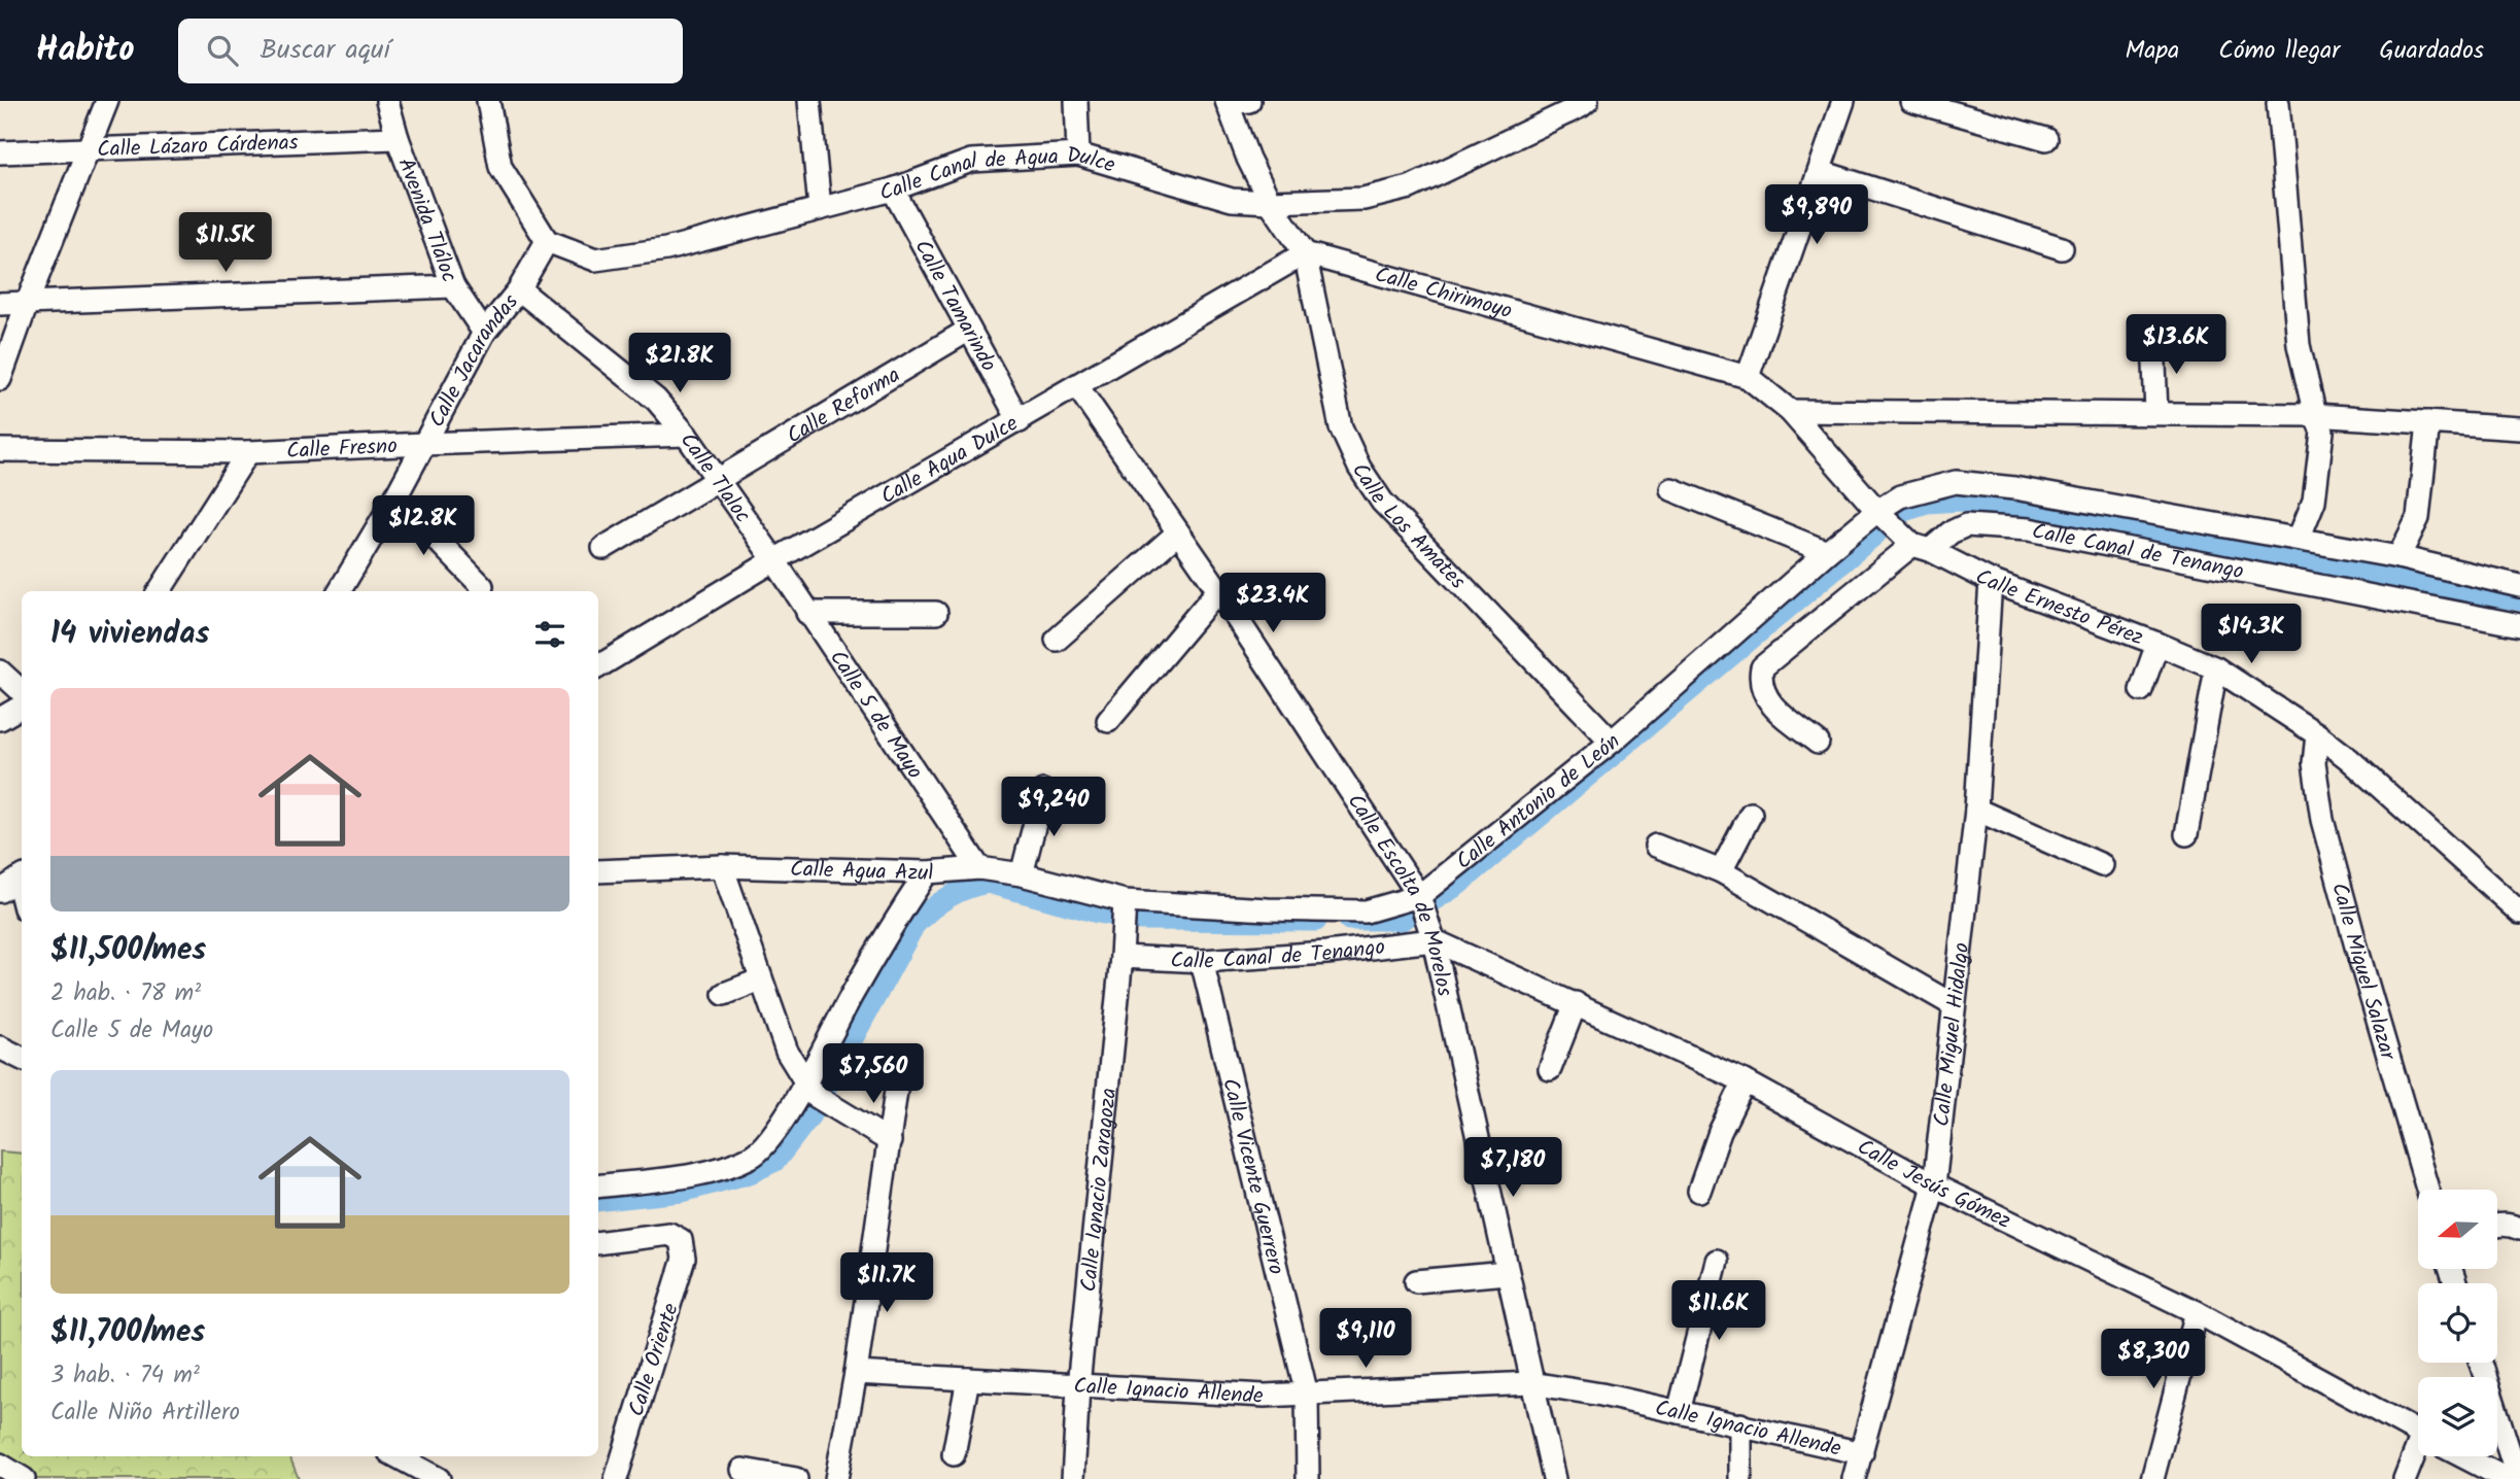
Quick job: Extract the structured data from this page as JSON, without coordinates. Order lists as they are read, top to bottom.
{
  "streets": {
    "street": [
      "Calle Lázaro Cárdenas",
      "Calle Canal de Agua Dulce",
      "Avenida Tláloc",
      "Calle Chirimoyo",
      "Calle Tamarindo",
      "Calle Jacarandas",
      "Calle Reforma",
      "Calle Fresno",
      "Calle Agua Dulce",
      "Calle Tlaloc",
      "Calle Los Amates",
      "Calle Canal de Tenango",
      "Calle Ernesto Pérez",
      "Calle 5 de Mayo",
      "Calle Antonio de León",
      "Calle Agua Azul",
      "Calle Escolta de Morelos",
      "Calle Miguel Salazar",
      "Calle Miguel Hidalgo",
      "Calle Vicente Guerrero",
      "Calle Jesús Gómez",
      "Calle Ignacio Zaragoza",
      "Calle Oriente",
      "Calle Ignacio Allende"
    ]
  },
  "crossings": [
    ["Calle Lázaro Cárdenas", "Avenida Tláloc"],
    ["Calle Canal de Agua Dulce", "Calle Tamarindo"],
    ["Calle Canal de Agua Dulce", "Calle Jacarandas"],
    ["Avenida Tláloc", "Calle Jacarandas"],
    ["Calle Chirimoyo", "Calle Agua Dulce"],
    ["Calle Chirimoyo", "Calle Los Amates"],
    ["Calle Chirimoyo", "Calle Ernesto Pérez"],
    ["Calle Tamarindo", "Calle Reforma"],
    ["Calle Tamarindo", "Calle Agua Dulce"],
    ["Calle Jacarandas", "Calle Fresno"],
    ["Calle Jacarandas", "Calle Tlaloc"],
    ["Calle Reforma", "Calle Tlaloc"],
    ["Calle Fresno", "Calle Tlaloc"],
    ["Calle Agua Dulce", "Calle Tlaloc"],
    ["Calle Agua Dulce", "Calle Los Amates"],
    ["Calle Agua Dulce", "Calle 5 de Mayo"],
    ["Calle Agua Dulce", "Calle Escolta de Morelos"],
    ["Calle Tlaloc", "Calle 5 de Mayo"],
    ["Calle Los Amates", "Calle Antonio de León"],
    ["Calle Canal de Tenango", "Calle Ernesto Pérez"],
    ["Calle Canal de Tenango", "Calle Antonio de León"],
    ["Calle Canal de Tenango", "Calle Escolta de Morelos"],
    ["Calle Canal de Tenango", "Calle Vicente Guerrero"],
    ["Calle Canal de Tenango", "Calle Jesús Gómez"],
    ["Calle Canal de Tenango", "Calle Ignacio Zaragoza"],
    ["Calle Ernesto Pérez", "Calle Antonio de León"],
    ["Calle Ernesto Pérez", "Calle Miguel Salazar"],
    ["Calle Ernesto Pérez", "Calle Miguel Hidalgo"],
    ["Calle 5 de Mayo", "Calle Agua Azul"],
    ["Calle Antonio de León", "Calle Agua Azul"],
    ["Calle Antonio de León", "Calle Escolta de Morelos"],
    ["Calle Antonio de León", "Calle Ignacio Zaragoza"],
    ["Calle Agua Azul", "Calle Ignacio Zaragoza"],
    ["Calle Escolta de Morelos", "Calle Jesús Gómez"],
    ["Calle Escolta de Morelos", "Calle Ignacio Allende"],
    ["Calle Miguel Hidalgo", "Calle Jesús Gómez"],
    ["Calle Miguel Hidalgo", "Calle Ignacio Allende"],
    ["Calle Vicente Guerrero", "Calle Ignacio Allende"],
    ["Calle Ignacio Zaragoza", "Calle Ignacio Allende"]
  ],
  "north": "left",
  "page": {
    "header": "Habito",
    "search": "Buscar aquí",
    "nav": ["Mapa", "Cómo llegar", "Guardados"],
    "price": [
      "$9,890",
      "$11.5K",
      "$13.6K",
      "$21.8K",
      "$12.8K",
      "$23.4K",
      "$14.3K",
      "$9,240",
      "$7,560",
      "$7,180",
      "$11.7K",
      "$11.6K",
      "$9,110",
      "$8,300"
    ],
    "heading": "14 viviendas",
    "list": [
      {
        "name": "$11,500/mes",
        "note": "2 hab. · 78 m² · Calle 5 de Mayo"
      },
      {
        "name": "$11,700/mes",
        "note": "3 hab. · 74 m² · Calle Niño Artillero"
      }
    ]
  }
}
